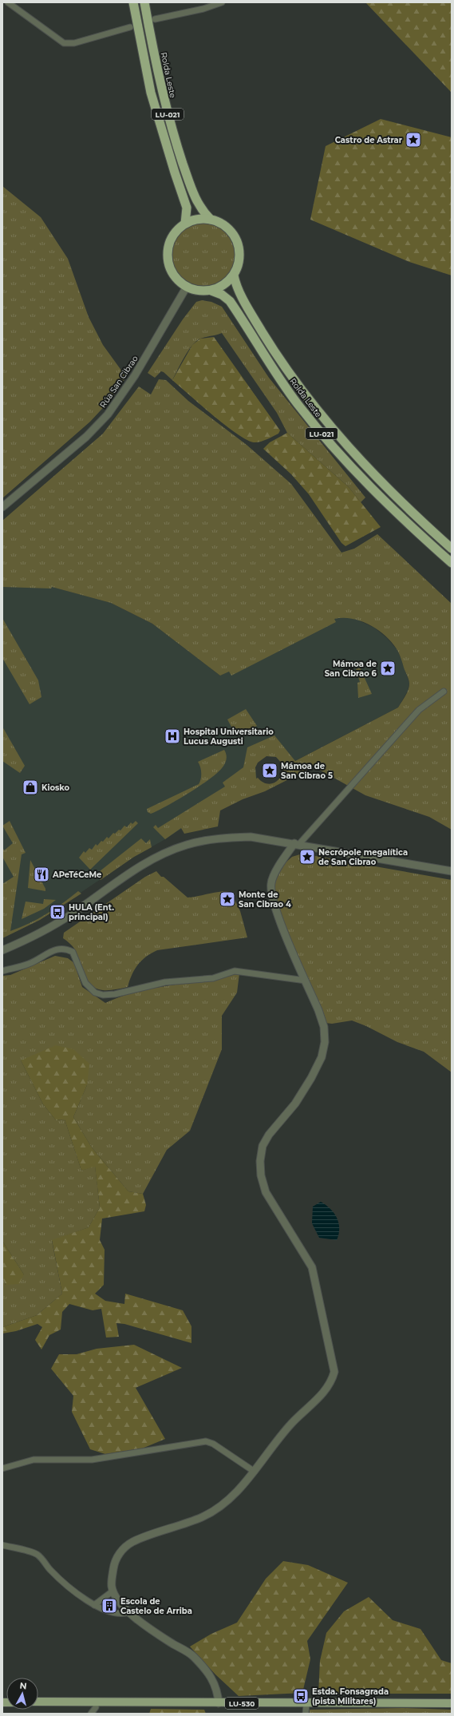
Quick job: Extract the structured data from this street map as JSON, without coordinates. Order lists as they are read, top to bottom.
{
  "streets": {
    "highway": ["Rolda Leste", "LU-021"],
    "main road": ["LU-530"],
    "street": ["Rúa San Cibrao"]
  },
  "crossings": [
    ["Rolda Leste", "LU-021"],
    ["Rolda Leste", "Rúa San Cibrao"],
    ["LU-021", "Rúa San Cibrao"]
  ],
  "places": {
    "place": [
      "Castro de Astrar",
      "Mámoa de San Cibrao 6",
      "Mámoa de San Cibrao 5",
      "Necrópole megalítica de San Cibrao",
      "Monte de San Cibrao 4"
    ],
    "hospital": ["Hospital Universitario Lucus Augusti"],
    "shop": ["Kiosko"],
    "restaurant": ["APeTéCeMe"],
    "bus stop": ["HULA (Ent. principal)", "Estda. Fonsagrada (pista Militares)"],
    "building": ["Escola de Castelo de Arriba"]
  },
  "north": "top"
}
